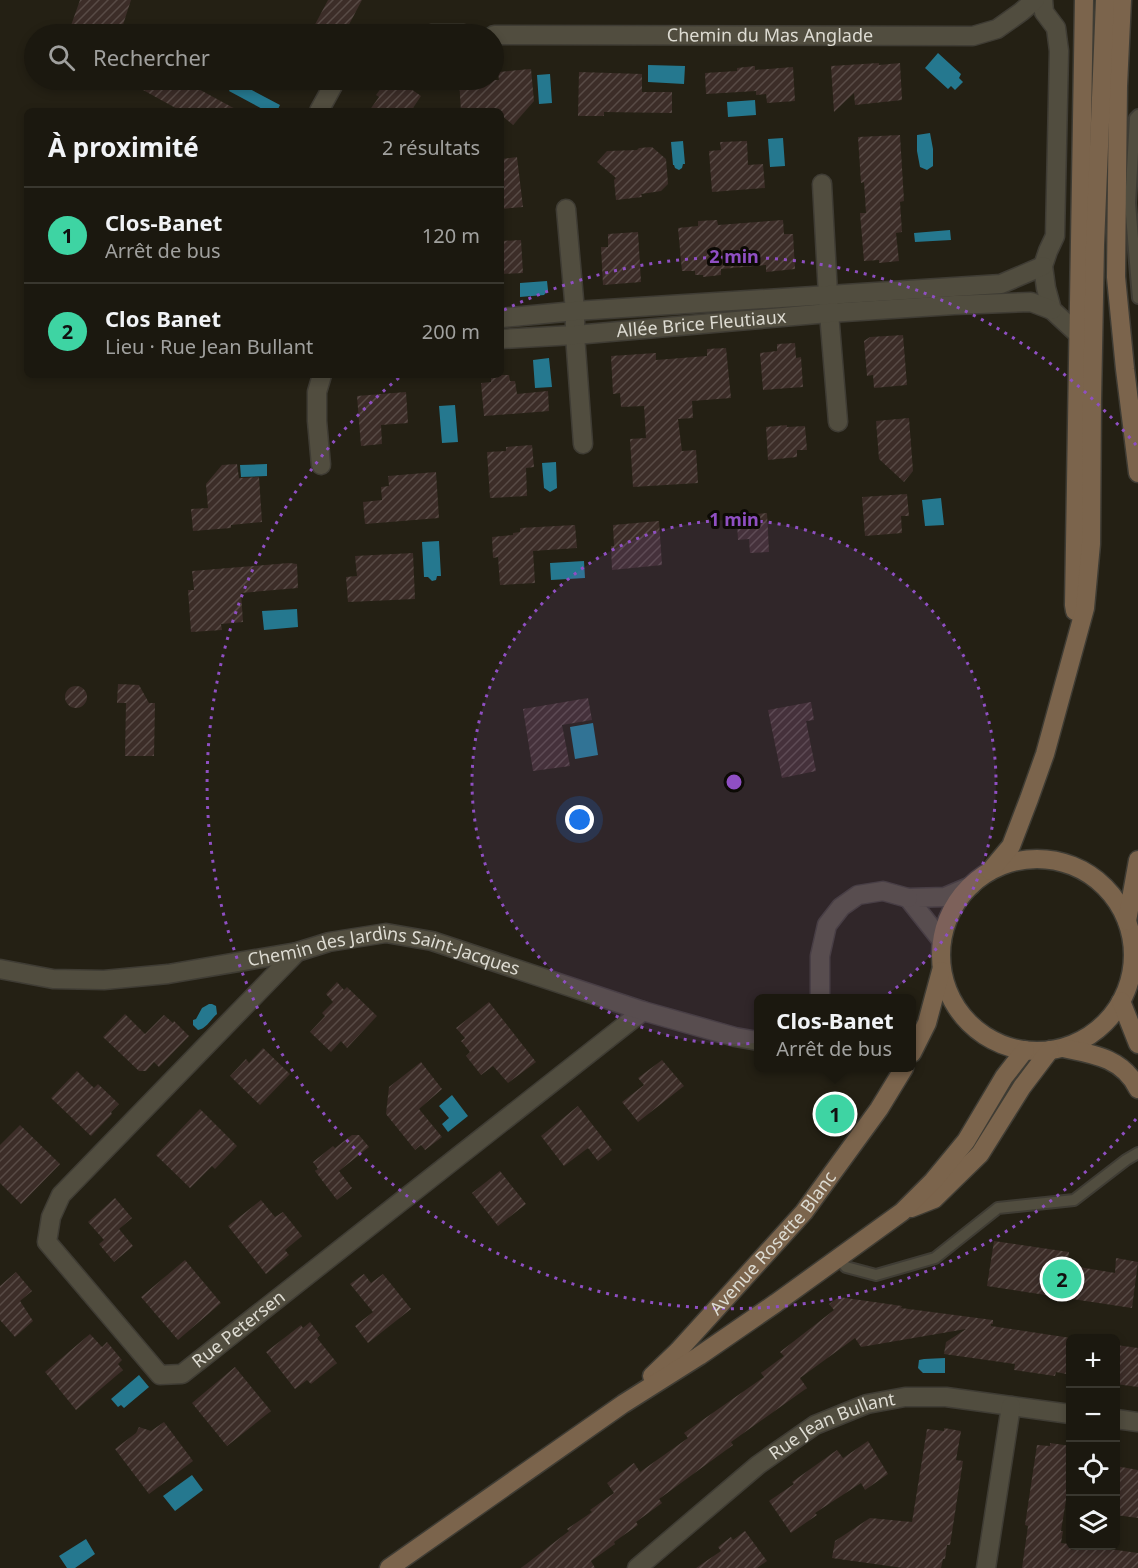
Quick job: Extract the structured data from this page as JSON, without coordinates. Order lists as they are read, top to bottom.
{
  "streets": {
    "main road": ["Avenue Rosette Blanc"],
    "street": [
      "Chemin du Mas Anglade",
      "Allée Brice Fleutiaux",
      "Chemin des Jardins Saint-Jacques",
      "Rue Petersen",
      "Rue Jean Bullant"
    ]
  },
  "crossings": [
    ["Chemin des Jardins Saint-Jacques", "Rue Petersen"]
  ],
  "page": {
    "search": "Rechercher",
    "heading": ["À proximité", "2 résultats"],
    "list": [
      {
        "mark": "1",
        "name": "Clos-Banet",
        "note": "Arrêt de bus",
        "value": "120 m"
      },
      {
        "mark": "2",
        "name": "Clos Banet",
        "note": "Lieu · Rue Jean Bullant",
        "value": "200 m"
      }
    ],
    "popup": ["Clos-Banet", "Arrêt de bus"],
    "pins": ["1", "2"],
    "map_buttons": ["+", "−"]
  },
  "rings": ["2 min", "1 min"]
}
